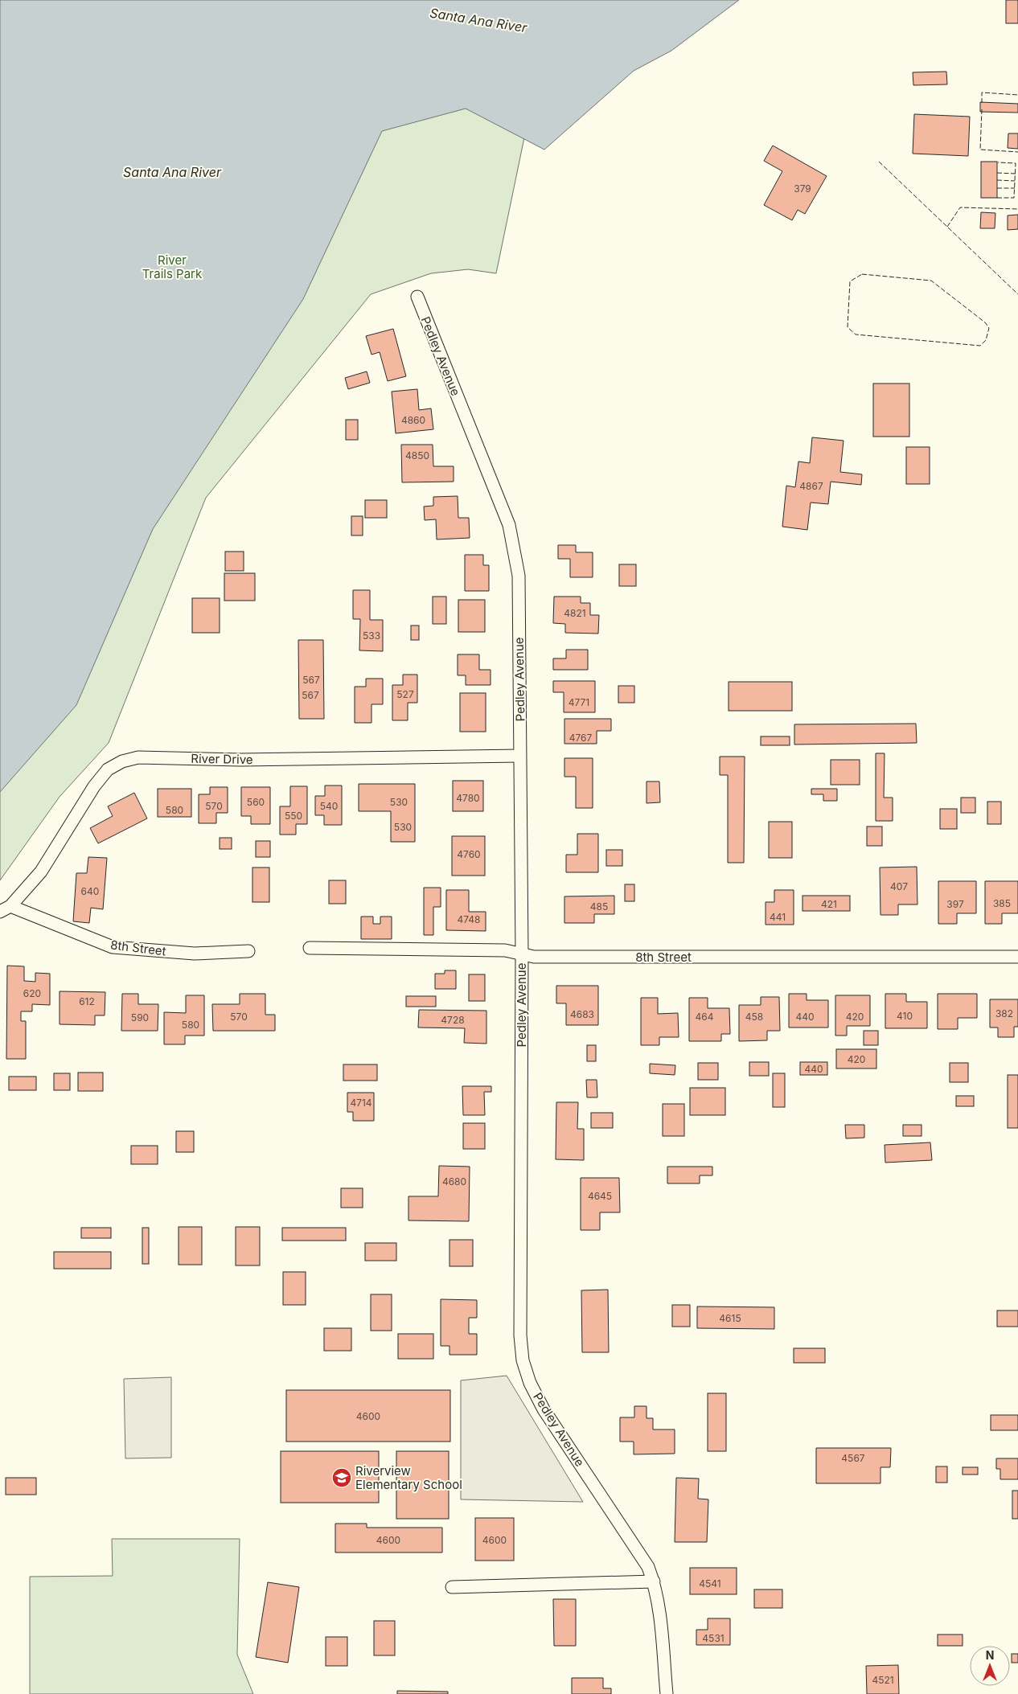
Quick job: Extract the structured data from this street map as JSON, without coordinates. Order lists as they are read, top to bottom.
{
  "streets": {
    "street": ["Pedley Avenue", "River Drive", "8th Street"]
  },
  "crossings": [
    ["Pedley Avenue", "River Drive"],
    ["Pedley Avenue", "8th Street"],
    ["River Drive", "8th Street"]
  ],
  "water": ["Santa Ana River"],
  "parks": ["River Trails Park"],
  "places": {
    "school or university": ["Riverview Elementary School"]
  },
  "house_numbers": [
    "379",
    "4860",
    "4850",
    "4867",
    "4821",
    "533",
    "567",
    "527",
    "567",
    "4771",
    "4767",
    "4780",
    "560",
    "530",
    "570",
    "540",
    "580",
    "550",
    "530",
    "4760",
    "407",
    "640",
    "385",
    "421",
    "397",
    "485",
    "441",
    "4748",
    "620",
    "612",
    "382",
    "4683",
    "410",
    "570",
    "464",
    "458",
    "440",
    "420",
    "590",
    "4728",
    "580",
    "420",
    "440",
    "4714",
    "4680",
    "4645",
    "4615",
    "4600",
    "4567",
    "4600",
    "4600",
    "4541",
    "4531",
    "4521"
  ],
  "north": "top"
}
